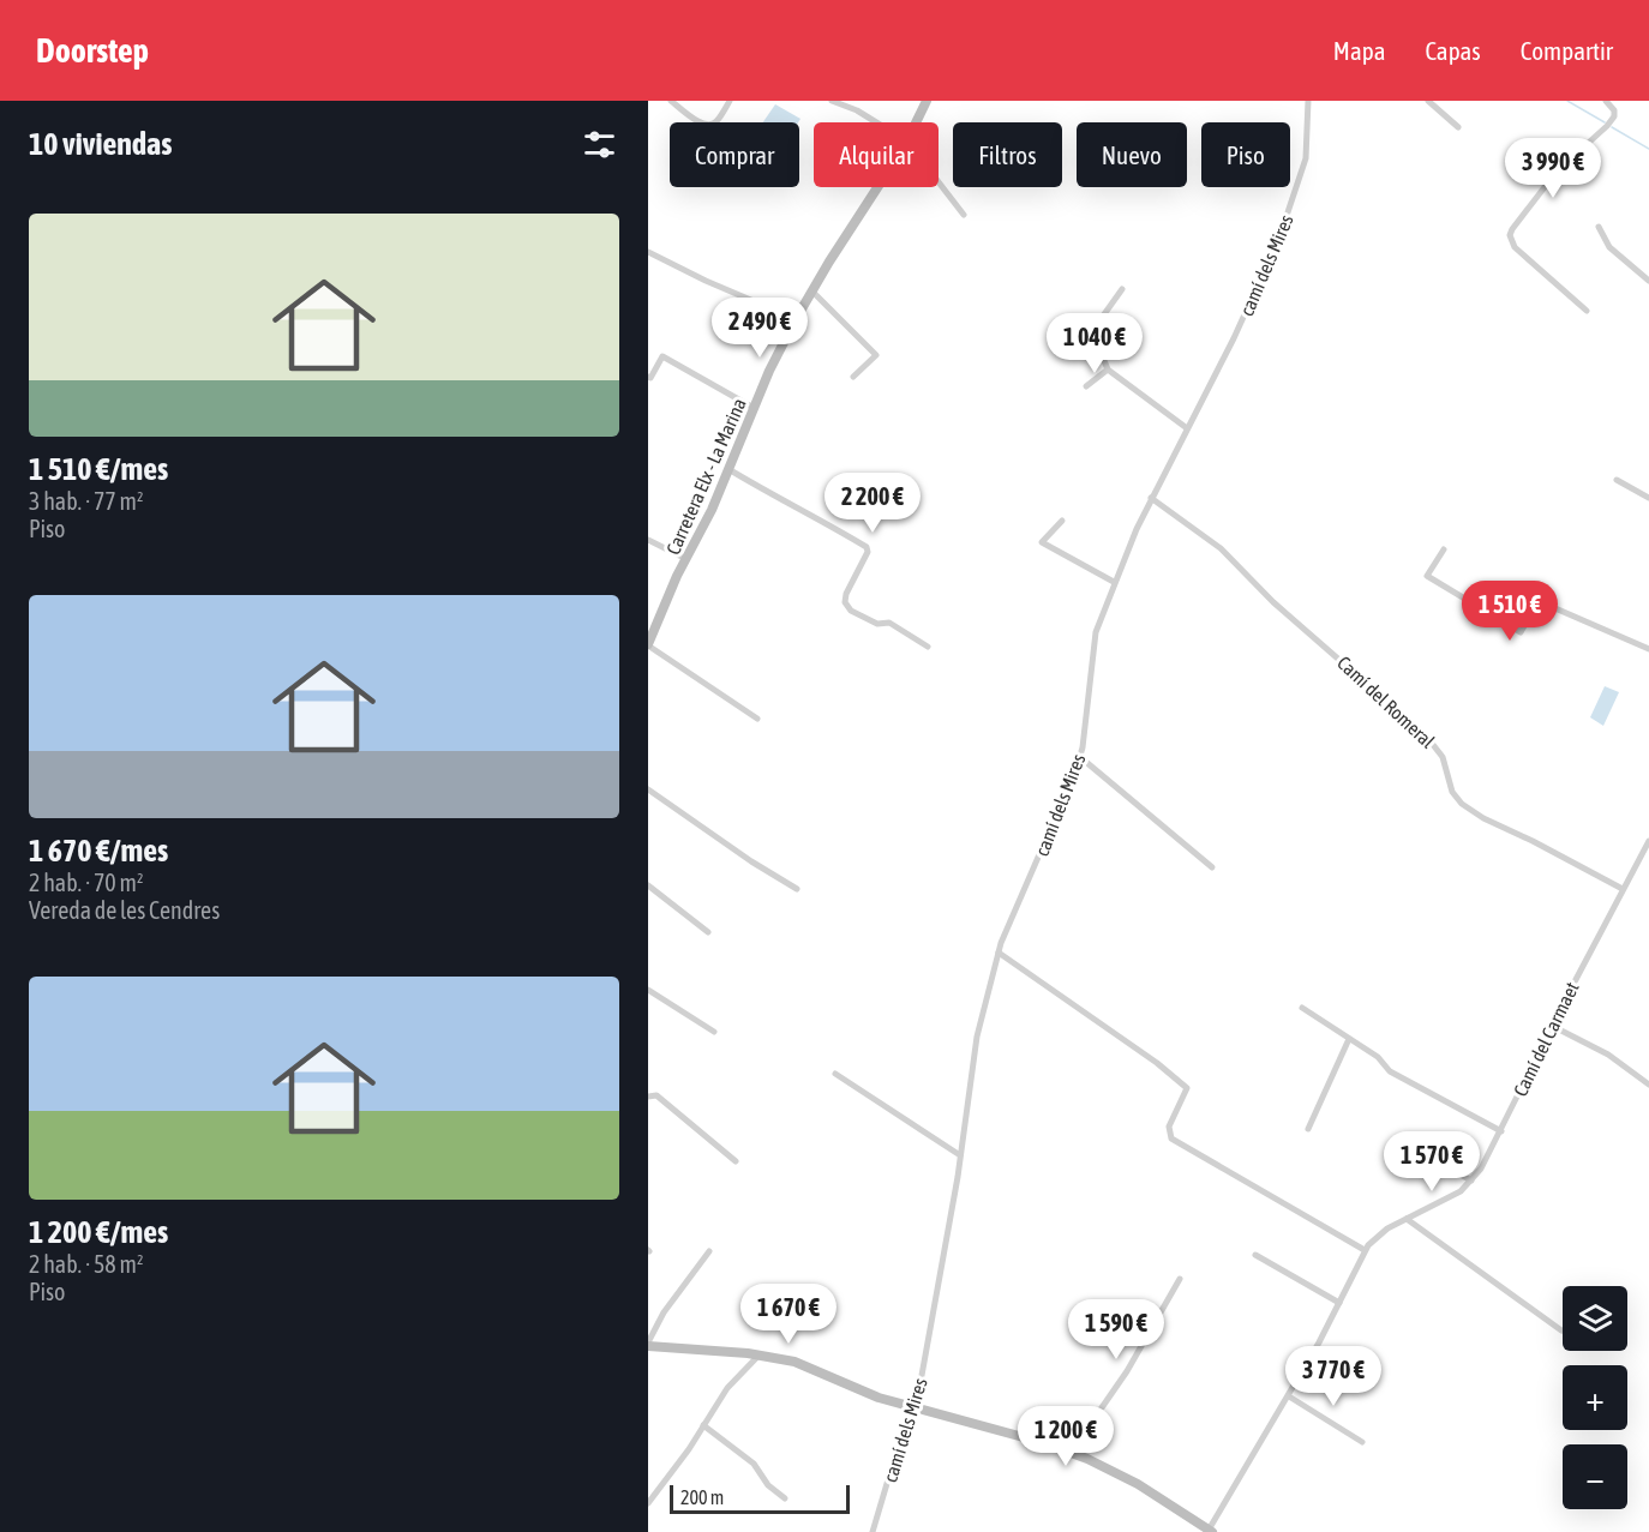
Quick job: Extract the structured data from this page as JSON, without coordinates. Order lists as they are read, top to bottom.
{
  "streets": {
    "main road": ["Carretera Elx - La Marina"],
    "street": ["camí dels Mires", "Camí del Romeral", "Camí del Carmaet"]
  },
  "crossings": [
    ["camí dels Mires", "Camí del Romeral"],
    ["Camí del Romeral", "Camí del Carmaet"]
  ],
  "scale_bar": "200 m",
  "page": {
    "header": "Doorstep",
    "nav": ["Mapa", "Capas", "Compartir"],
    "heading": "10 viviendas",
    "chip": [
      "Comprar",
      "Alquilar",
      "Filtros",
      "Nuevo",
      "Piso"
    ],
    "price": [
      "3 990 €",
      "2 490 €",
      "1 040 €",
      "2 200 €",
      "1 510 €",
      "1 570 €",
      "1 670 €",
      "1 590 €",
      "3 770 €",
      "1 200 €"
    ],
    "list": [
      {
        "name": "1 510 €/mes",
        "note": "3 hab. · 77 m² · Piso"
      },
      {
        "name": "1 670 €/mes",
        "note": "2 hab. · 70 m² · Vereda de les Cendres"
      },
      {
        "name": "1 200 €/mes",
        "note": "2 hab. · 58 m² · Piso"
      }
    ],
    "map_buttons": ["+", "−"],
    "scale": "200 m"
  }
}
